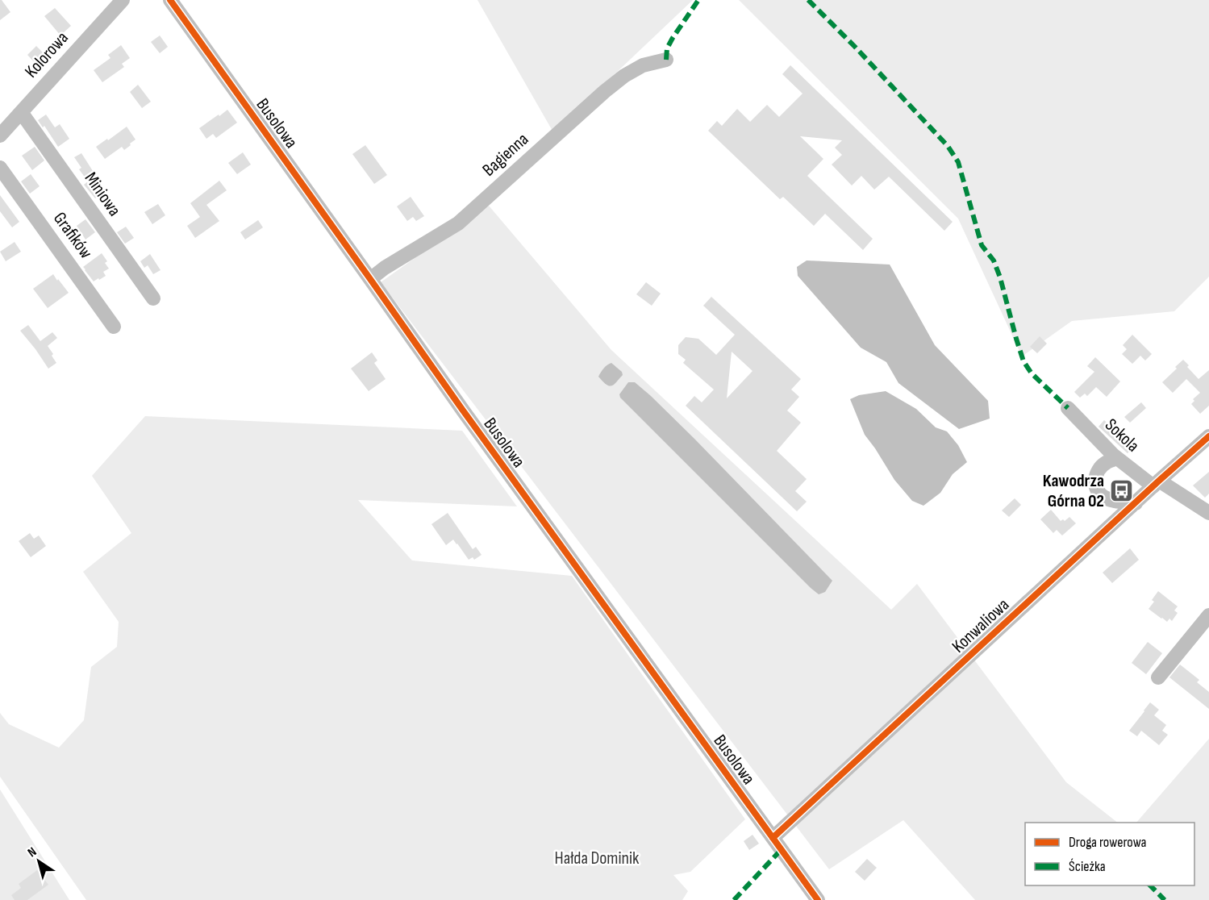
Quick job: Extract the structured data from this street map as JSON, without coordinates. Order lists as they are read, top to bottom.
{
  "streets": {
    "street": [
      "Kolorowa",
      "Busolowa",
      "Bagienna",
      "Miniowa",
      "Grafików",
      "Sokola",
      "Konwaliowa"
    ]
  },
  "crossings": [
    ["Kolorowa", "Miniowa"],
    ["Busolowa", "Bagienna"],
    ["Busolowa", "Konwaliowa"],
    ["Sokola", "Konwaliowa"]
  ],
  "parks": ["Hałda Dominik"],
  "places": {
    "bus stop": ["Kawodrza Górna 02"]
  },
  "legend": ["Droga rowerowa", "Ścieżka"],
  "north": "top left"
}
